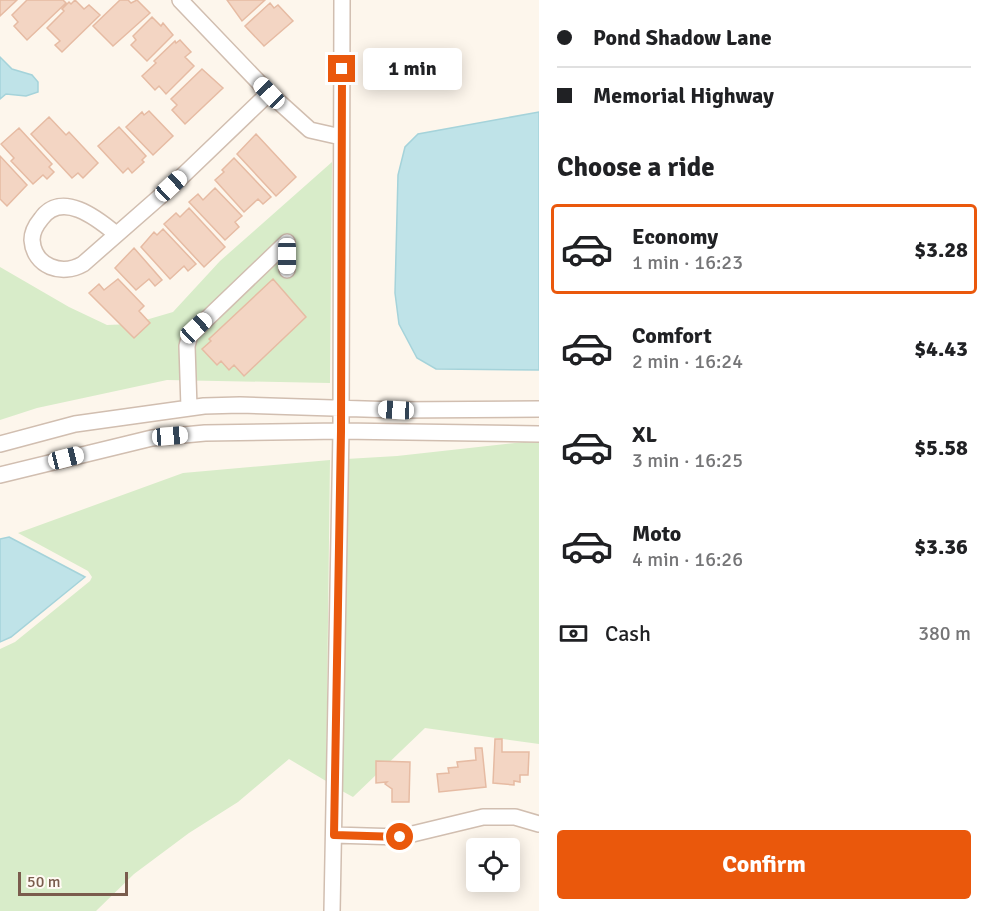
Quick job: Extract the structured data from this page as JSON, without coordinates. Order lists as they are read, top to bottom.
{
  "scale_bar": "50 m",
  "page": {
    "banner": ["Pond Shadow Lane", "Memorial Highway"],
    "bubble": "1 min",
    "heading": "Choose a ride",
    "list": [
      {
        "name": "Economy",
        "note": "1 min · 16:23",
        "value": "$3.28"
      },
      {
        "name": "Comfort",
        "note": "2 min · 16:24",
        "value": "$4.43"
      },
      {
        "name": "XL",
        "note": "3 min · 16:25",
        "value": "$5.58"
      },
      {
        "name": "Moto",
        "note": "4 min · 16:26",
        "value": "$3.36"
      }
    ],
    "pay": ["Cash", "380 m"],
    "buttons": "Confirm",
    "scale": "50 m"
  }
}
